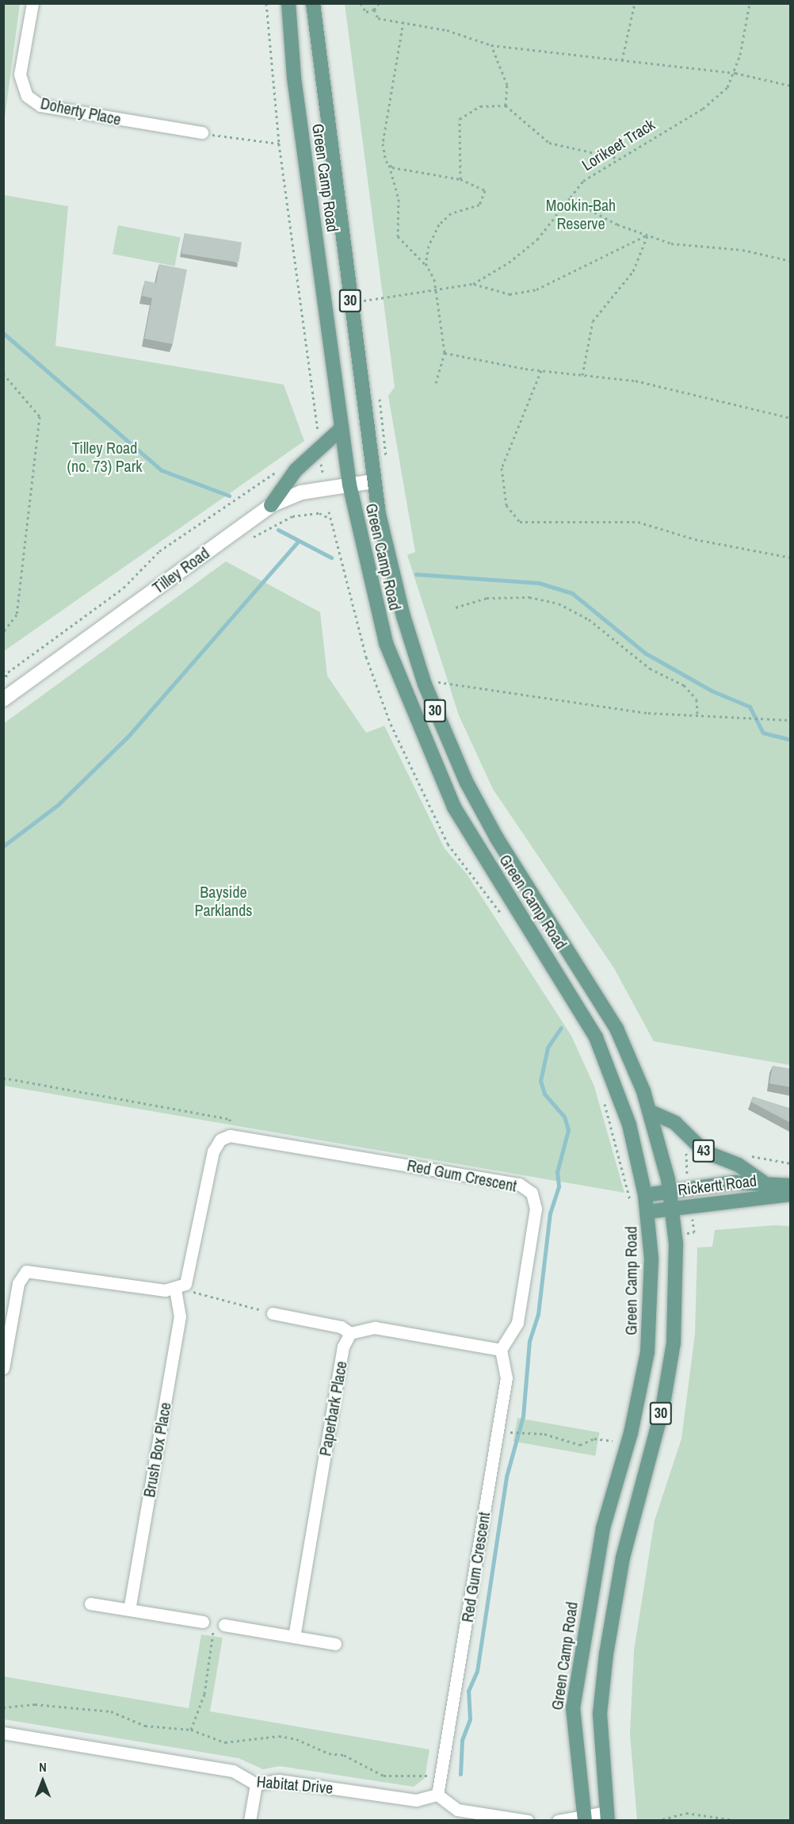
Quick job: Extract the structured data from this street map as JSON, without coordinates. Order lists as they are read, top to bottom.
{
  "streets": {
    "main road": [
      "Green Camp Road",
      "30",
      "Tilley Road",
      "43",
      "Rickertt Road"
    ],
    "street": [
      "Doherty Place",
      "Red Gum Crescent",
      "Paperbark Place",
      "Brush Box Place",
      "Habitat Drive"
    ],
    "path": ["Lorikeet Track"]
  },
  "crossings": [
    ["Lorikeet Track", "Green Camp Road"],
    ["Green Camp Road", "Tilley Road"],
    ["Green Camp Road", "43"],
    ["Green Camp Road", "Rickertt Road"],
    ["43", "Rickertt Road"],
    ["Red Gum Crescent", "Habitat Drive"]
  ],
  "parks": ["Mookin-Bah Reserve", "Tilley Road (no. 73) Park", "Bayside Parklands"],
  "north": "top"
}
